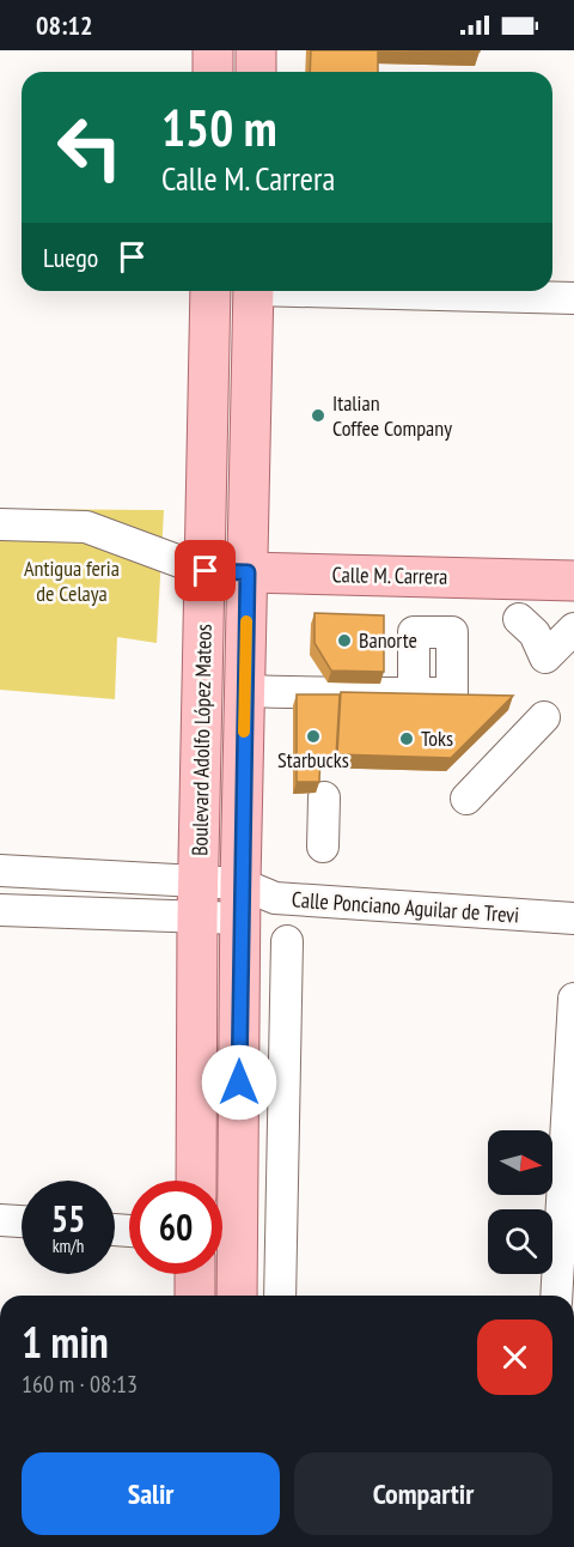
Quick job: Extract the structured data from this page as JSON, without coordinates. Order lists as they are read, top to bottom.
{
  "streets": {
    "main road": ["Calle M. Carrera", "Boulevard Adolfo López Mateos"],
    "street": ["Calle Ponciano Aguilar de Trevi"]
  },
  "crossings": [
    ["Calle M. Carrera", "Boulevard Adolfo López Mateos"],
    ["Boulevard Adolfo López Mateos", "Calle Ponciano Aguilar de Trevi"]
  ],
  "parks": ["Antigua feria de Celaya"],
  "places": [
    "Italian Coffee Company",
    "Banorte",
    "Starbucks",
    "Toks"
  ],
  "north": "right",
  "page": {
    "status": "08:12",
    "turn": ["150 m", "Calle M. Carrera"],
    "then": "Luego",
    "speed": "55 km/h",
    "limit": "60",
    "heading": ["1 min", "160 m · 08:13"],
    "buttons": ["Salir", "Compartir"]
  }
}
